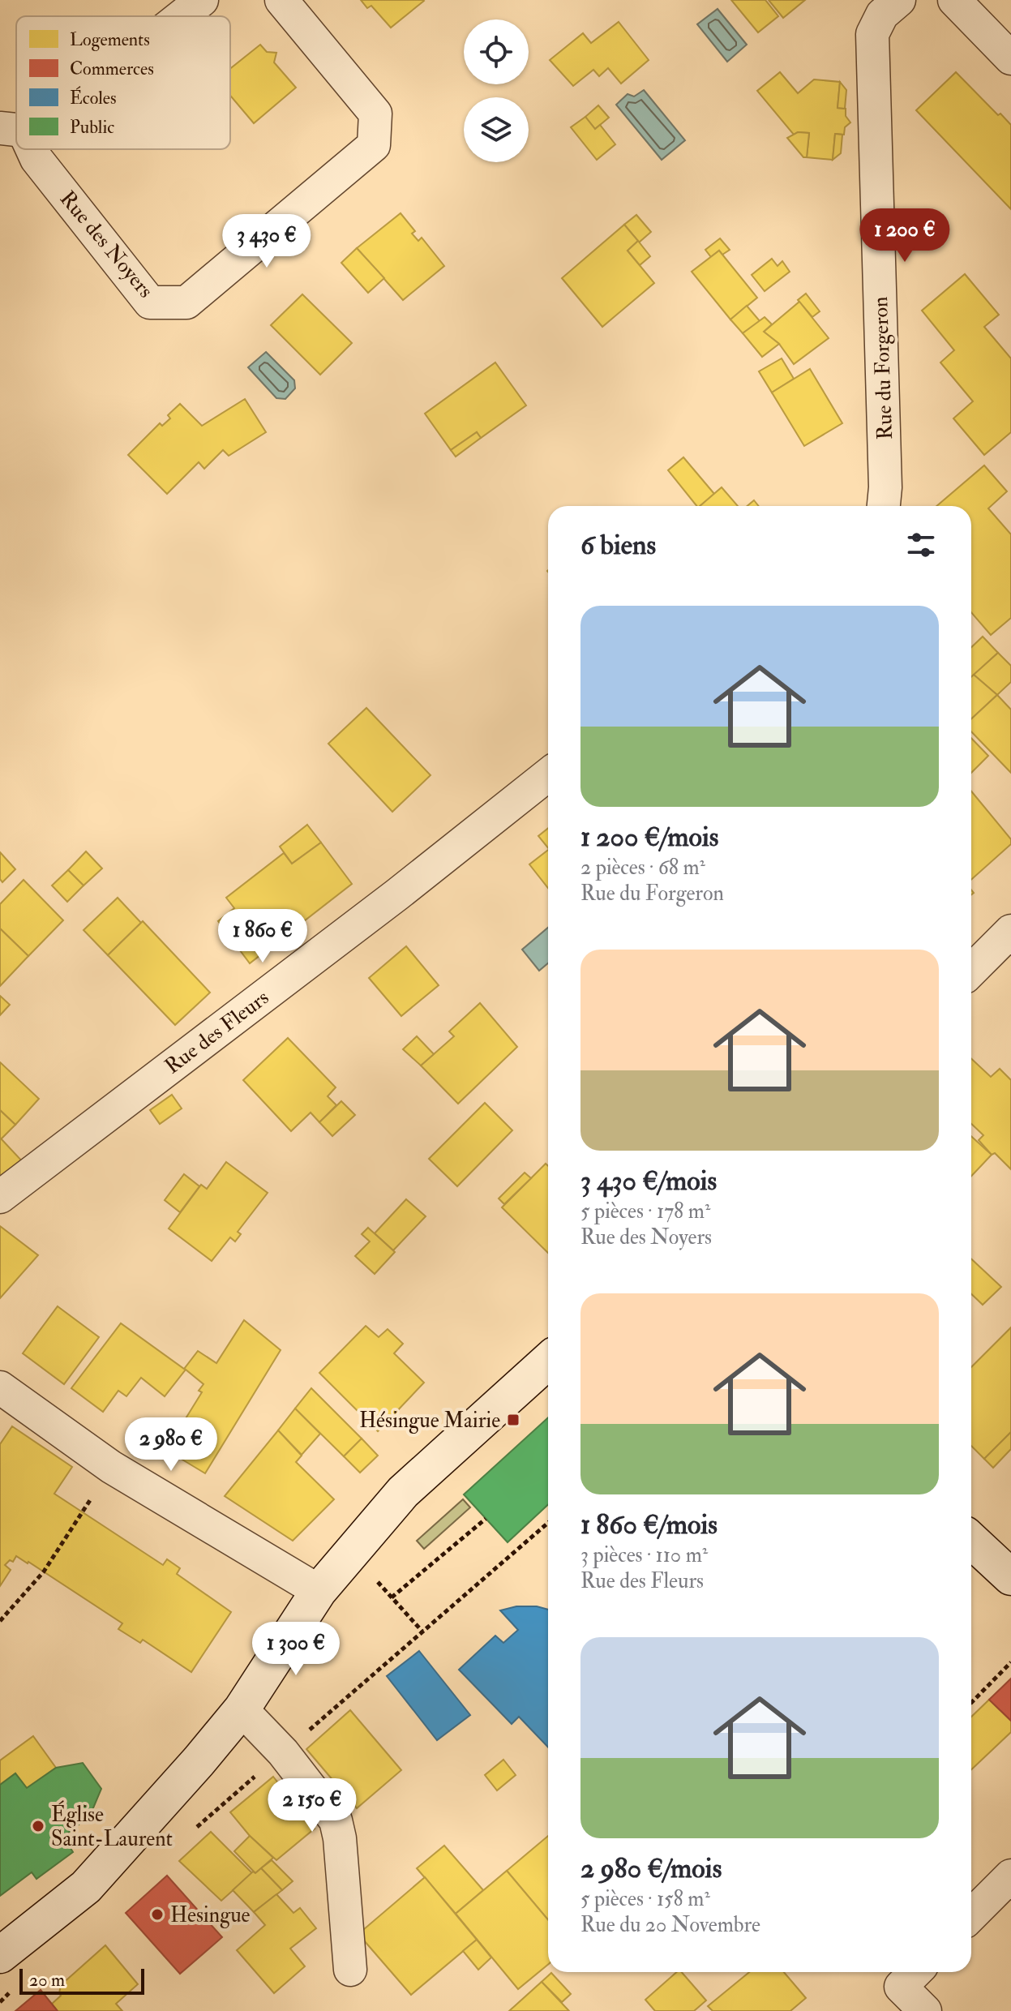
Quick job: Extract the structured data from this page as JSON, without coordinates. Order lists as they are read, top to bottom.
{
  "streets": {
    "street": ["Rue des Noyers", "Rue du Forgeron", "Rue des Fleurs"]
  },
  "places": {
    "transit": ["Hésingue Mairie"],
    "other": ["Église Saint-Laurent", "Hesingue"]
  },
  "legend": [
    "Logements",
    "Commerces",
    "Écoles",
    "Public"
  ],
  "scale_bar": "20 m",
  "page": {
    "price": [
      "1 200 €",
      "3 430 €",
      "1 860 €",
      "2 980 €",
      "1 300 €",
      "2 150 €"
    ],
    "heading": "6 biens",
    "list": [
      {
        "name": "1 200 €/mois",
        "note": "2 pièces · 68 m² · Rue du Forgeron"
      },
      {
        "name": "3 430 €/mois",
        "note": "5 pièces · 178 m² · Rue des Noyers"
      },
      {
        "name": "1 860 €/mois",
        "note": "3 pièces · 110 m² · Rue des Fleurs"
      },
      {
        "name": "2 980 €/mois",
        "note": "5 pièces · 158 m² · Rue du 20 Novembre"
      }
    ],
    "scale": "20 m"
  }
}
